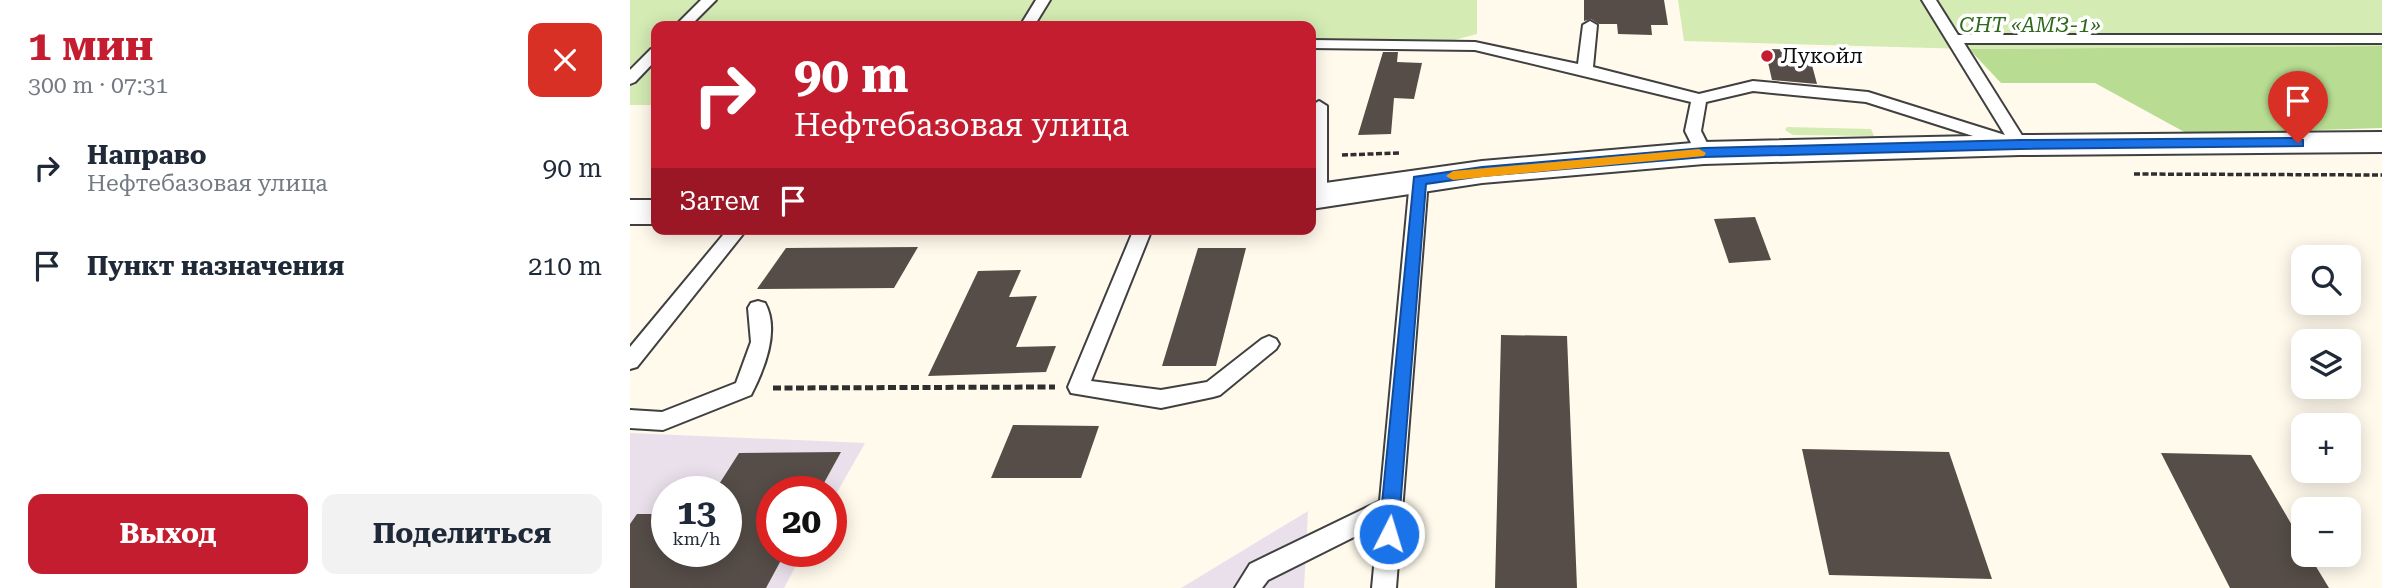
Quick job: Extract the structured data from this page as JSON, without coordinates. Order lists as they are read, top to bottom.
{
  "parks": ["СНТ «АМЗ-1»"],
  "places": ["Лукойл"],
  "page": {
    "heading": ["1 мин", "300 m · 07:31"],
    "turn": ["90 m", "Нефтебазовая улица"],
    "list": [
      {
        "name": "Направо",
        "note": "Нефтебазовая улица",
        "value": "90 m"
      },
      {
        "name": "Пункт назначения",
        "value": "210 m"
      }
    ],
    "then": "Затем",
    "map_buttons": ["+", "−"],
    "speed": "13 km/h",
    "limit": "20",
    "buttons": ["Выход", "Поделиться"]
  }
}
